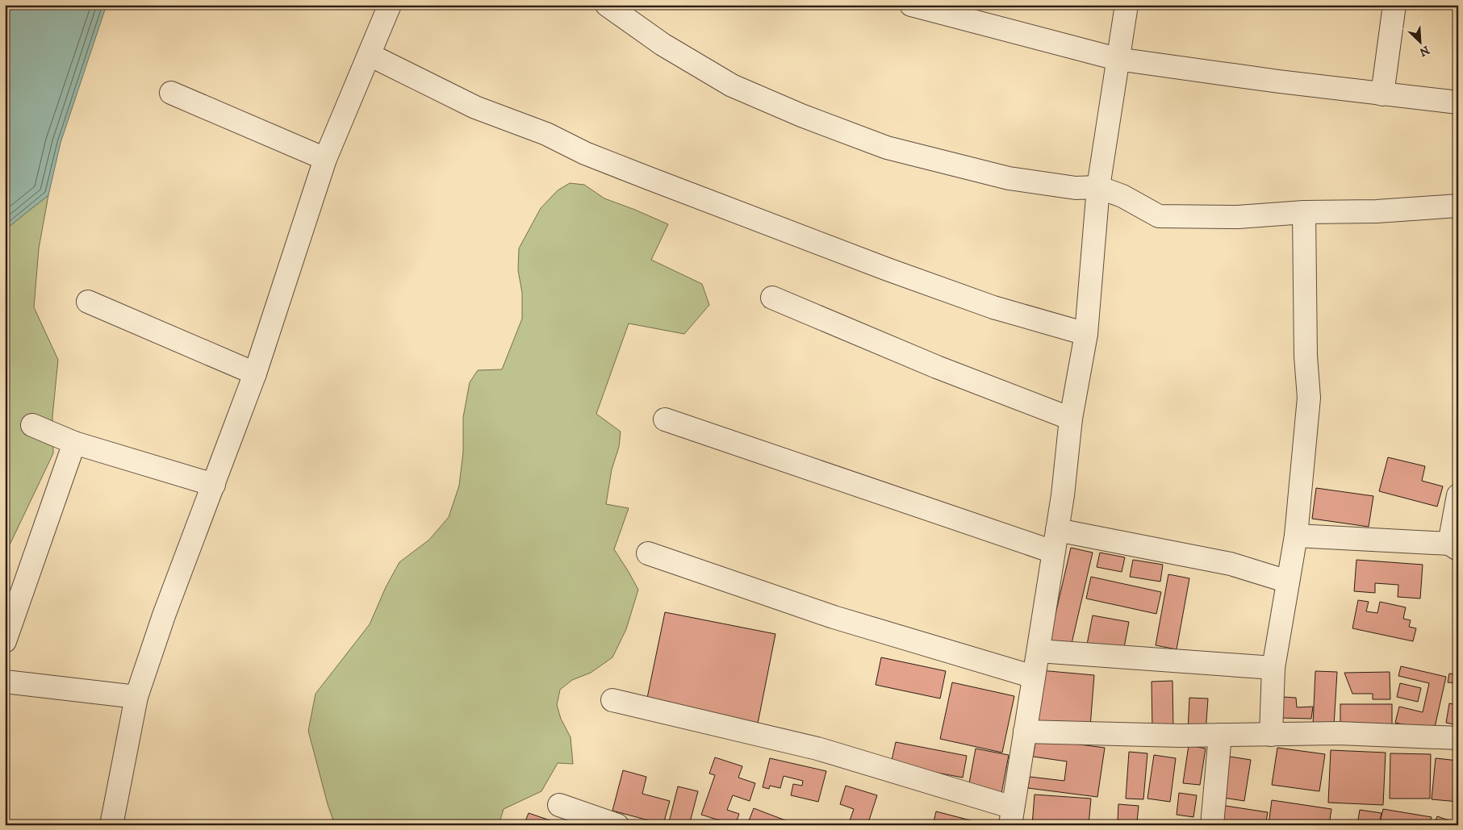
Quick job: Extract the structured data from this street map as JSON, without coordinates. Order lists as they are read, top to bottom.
{
  "north": "bottom right"
}
